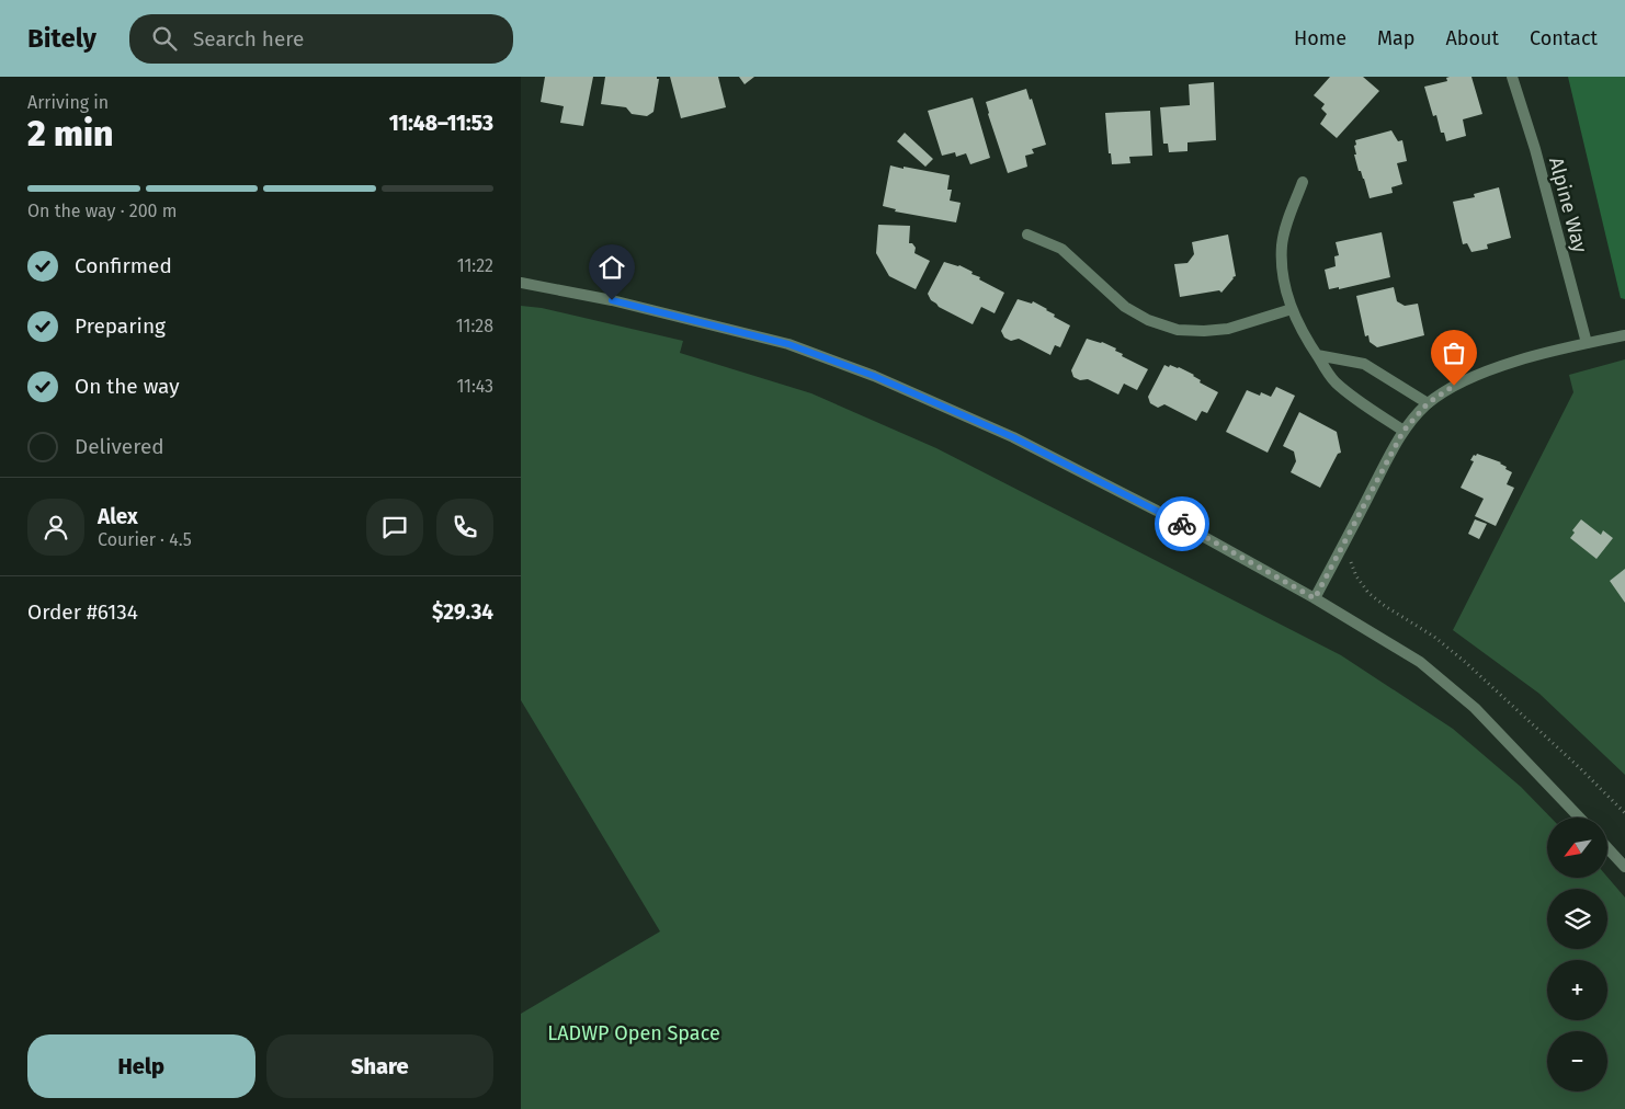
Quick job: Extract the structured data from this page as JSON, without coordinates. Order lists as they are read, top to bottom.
{
  "streets": {
    "street": ["Alpine Way"]
  },
  "parks": ["LADWP Open Space"],
  "north": "bottom left",
  "page": {
    "header": "Bitely",
    "search": "Search here",
    "nav": [
      "Home",
      "Map",
      "About",
      "Contact"
    ],
    "heading": ["2 min", "Arriving in", "11:48–11:53"],
    "panel": [
      "Alex",
      "Courier · 4.5",
      "Order #6134",
      "$29.34"
    ],
    "bar": "On the way · 200 m",
    "list": [
      ["Confirmed", "11:22"],
      ["Preparing", "11:28"],
      ["On the way", "11:43"],
      "Delivered"
    ],
    "map_buttons": ["+", "−"],
    "buttons": ["Help", "Share"]
  }
}
